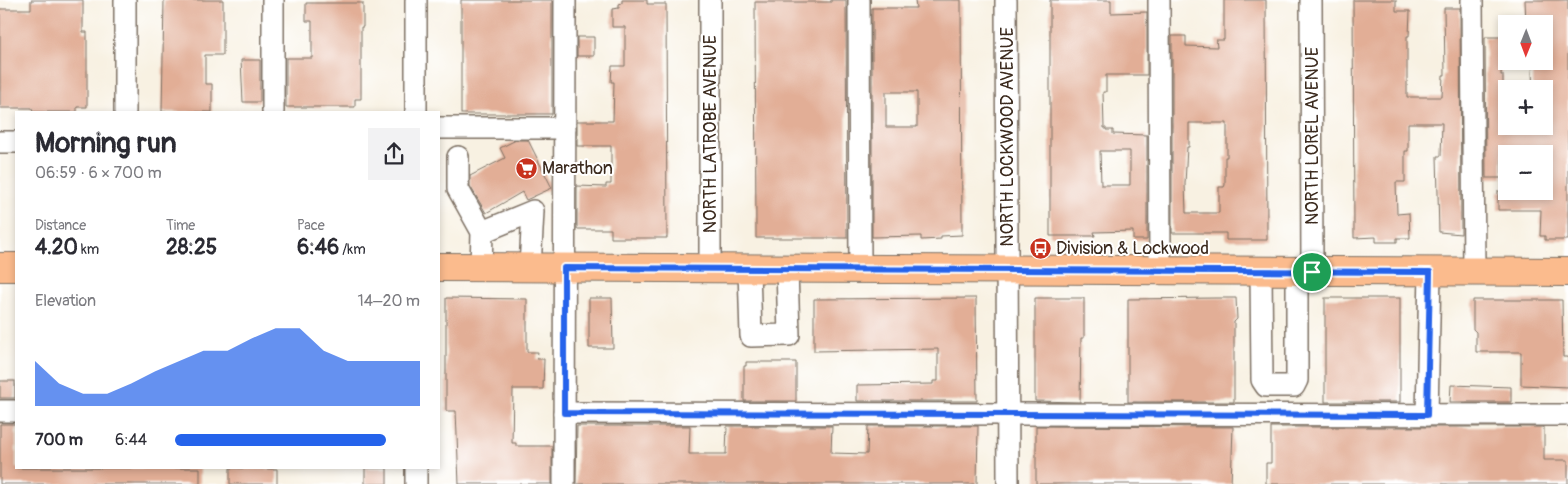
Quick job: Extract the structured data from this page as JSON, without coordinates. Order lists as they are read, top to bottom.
{
  "streets": {
    "street": ["NORTH LATROBE AVENUE", "NORTH LOREL AVENUE", "NORTH LOCKWOOD AVENUE"]
  },
  "places": {
    "supermarket": ["Marathon"],
    "bus stop": ["Division & Lockwood"]
  },
  "north": "bottom",
  "page": {
    "map_buttons": ["+", "−"],
    "heading": ["Morning run", "06:59 · 6 × 700 m"],
    "stats": [
      ["Distance", "4.20 km"],
      ["Time", "28:25"],
      ["Pace", "6:46 /km"]
    ],
    "chart": ["Elevation", "14–20 m"],
    "list": [
      {
        "name": "700 m",
        "note": "6:44"
      }
    ]
  }
}
